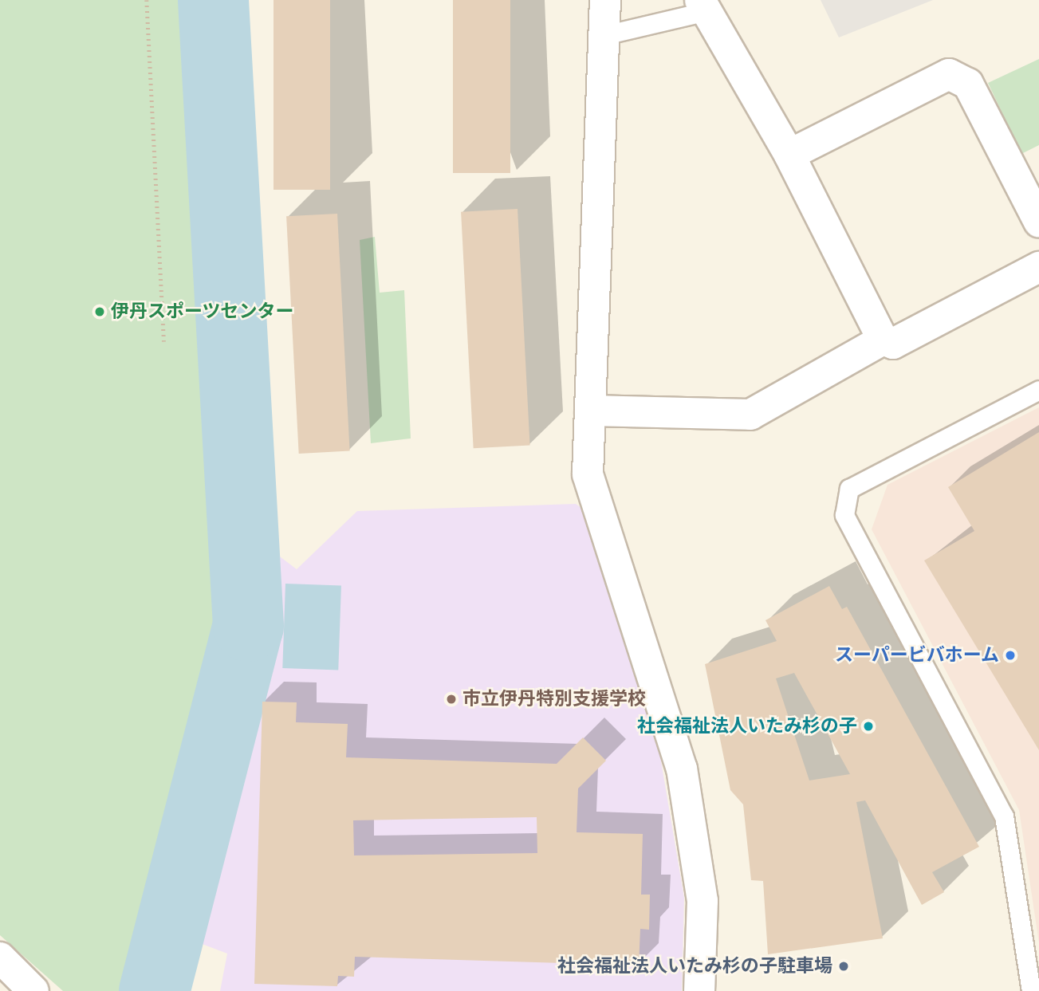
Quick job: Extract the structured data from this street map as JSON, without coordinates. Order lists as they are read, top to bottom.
{
  "places": [
    "伊丹スポーツセンター",
    "スーパービバホーム",
    "市立伊丹特別支援学校",
    "社会福祉法人いたみ杉の子",
    "社会福祉法人いたみ杉の子駐車場"
  ]
}
